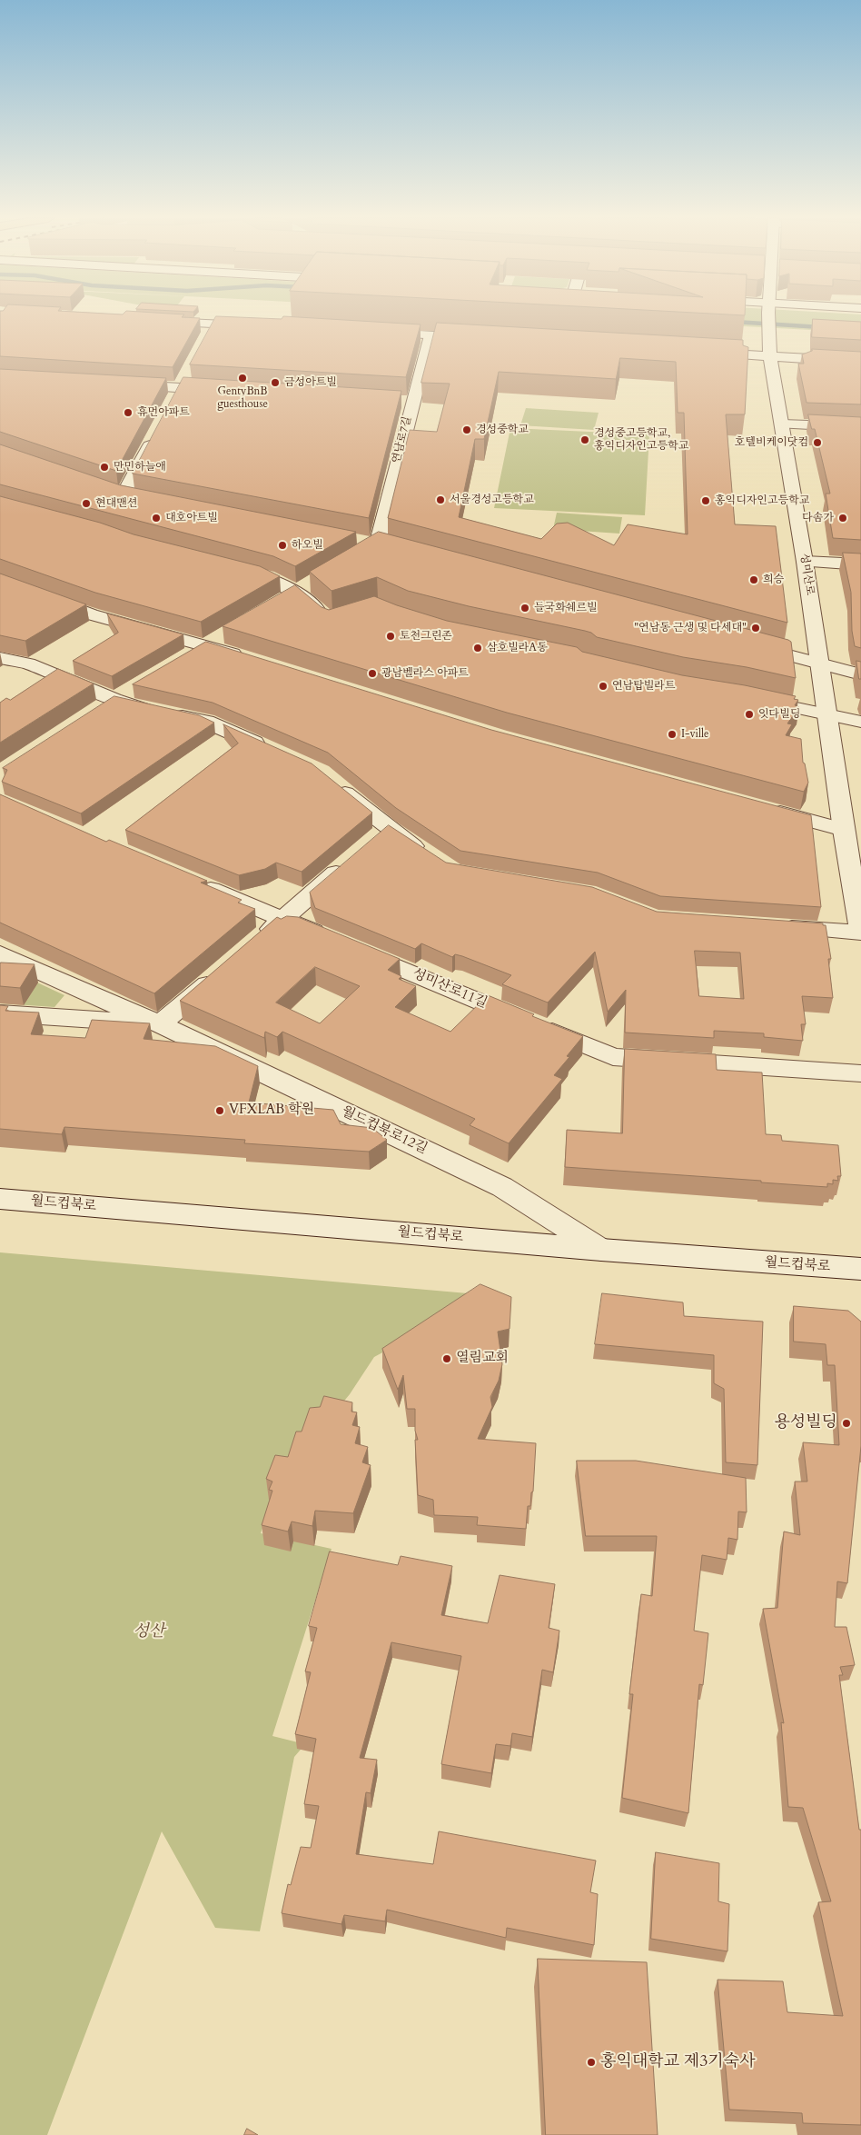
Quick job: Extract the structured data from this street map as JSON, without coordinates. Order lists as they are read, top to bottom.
{
  "streets": {
    "street": [
      "연남로7길",
      "성미산로",
      "성미산로11길",
      "월드컵북로12길",
      "월드컵북로"
    ]
  },
  "crossings": [
    ["월드컵북로12길", "월드컵북로"]
  ],
  "parks": ["성산"],
  "places": [
    "GentyBnB guesthouse",
    "금성아트빌",
    "휴먼아파트",
    "경성중학교",
    "경성중고등학교, 홍익디자인고등학교",
    "호텔비케이닷컴",
    "만민하늘애",
    "서울경성고등학교",
    "홍익디자인고등학교",
    "현대맨션",
    "대호아트빌",
    "다솜가",
    "하오빌",
    "희승",
    "들국화쉐르빌",
    "\"연남동 근생 및 다세대\"",
    "토천그린존",
    "삼호빌라A동",
    "광남벨라스 아파트",
    "연남탑빌라트",
    "잇다빌딩",
    "I-ville",
    "VFXLAB 학원",
    "열림교회",
    "용성빌딩",
    "홍익대학교 제3기숙사"
  ]
}
